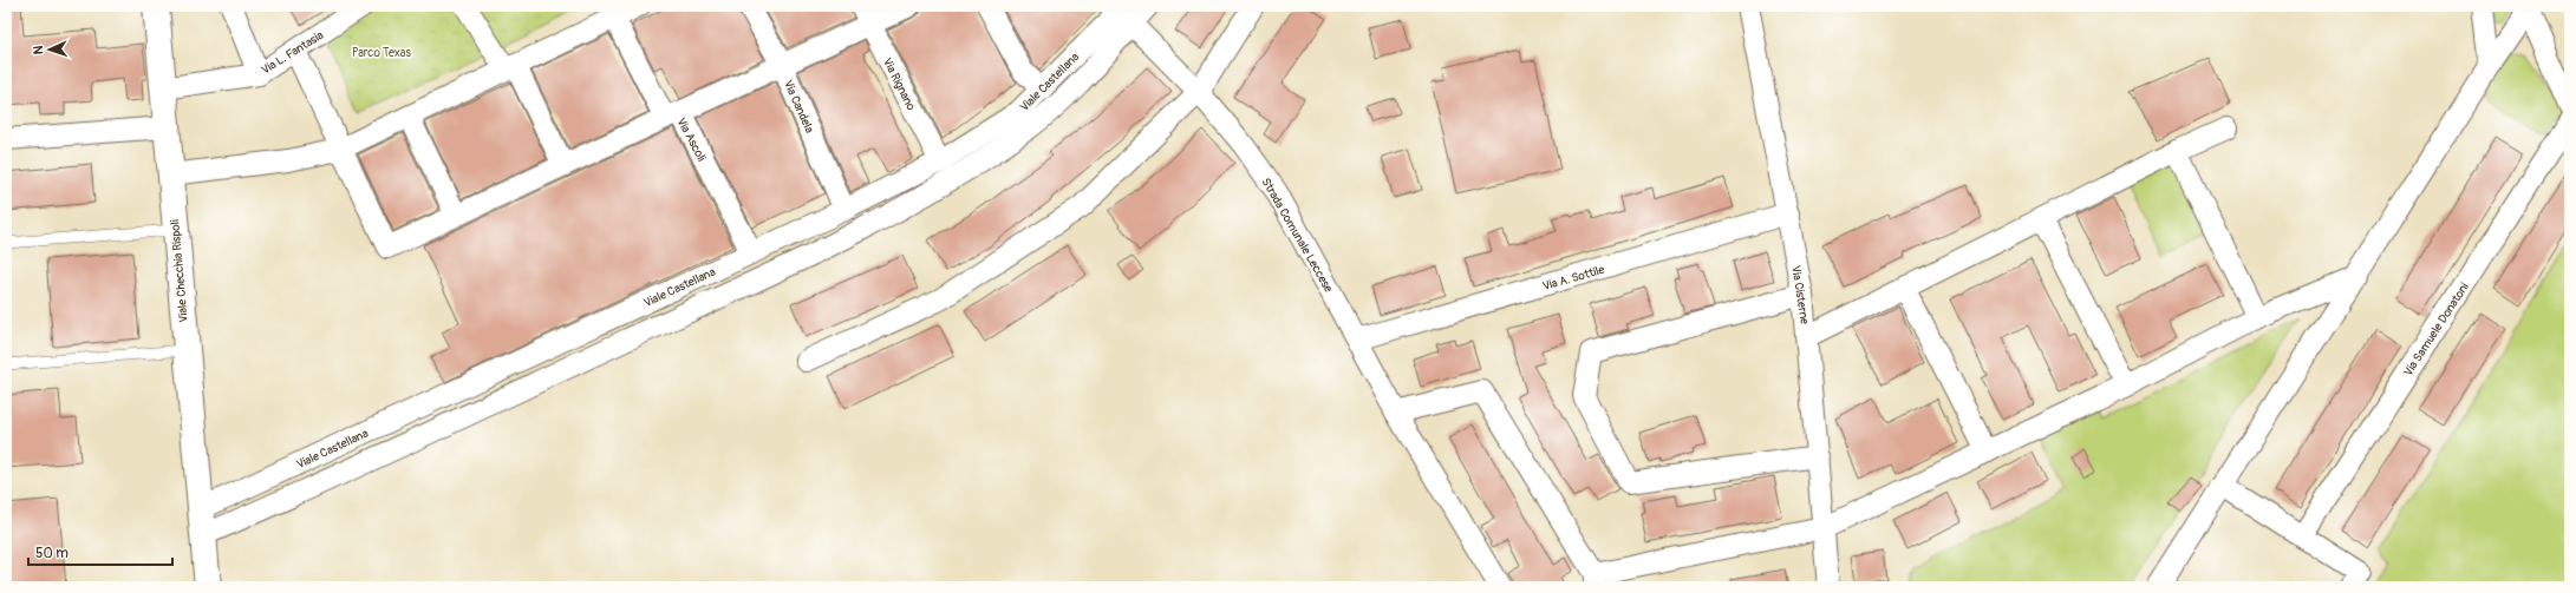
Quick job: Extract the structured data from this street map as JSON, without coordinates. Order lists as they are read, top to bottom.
{
  "streets": {
    "main road": ["Viale Checchia Rispoli"],
    "street": [
      "Via L. Fantasia",
      "Viale Castellana",
      "Via Rignano",
      "Via Candela",
      "Via Ascoli",
      "Strada Comunale Leccese",
      "Via A. Sottile",
      "Via Cisterne",
      "Via Samuele Donatoni"
    ]
  },
  "crossings": [
    ["Viale Castellana", "Via Rignano"],
    ["Viale Castellana", "Via Candela"],
    ["Viale Castellana", "Via Ascoli"],
    ["Viale Castellana", "Strada Comunale Leccese"],
    ["Viale Castellana", "Viale Checchia Rispoli"],
    ["Strada Comunale Leccese", "Via A. Sottile"],
    ["Via A. Sottile", "Via Cisterne"]
  ],
  "parks": ["Parco Texas"],
  "scale_bar": "50 m",
  "north": "left"
}
